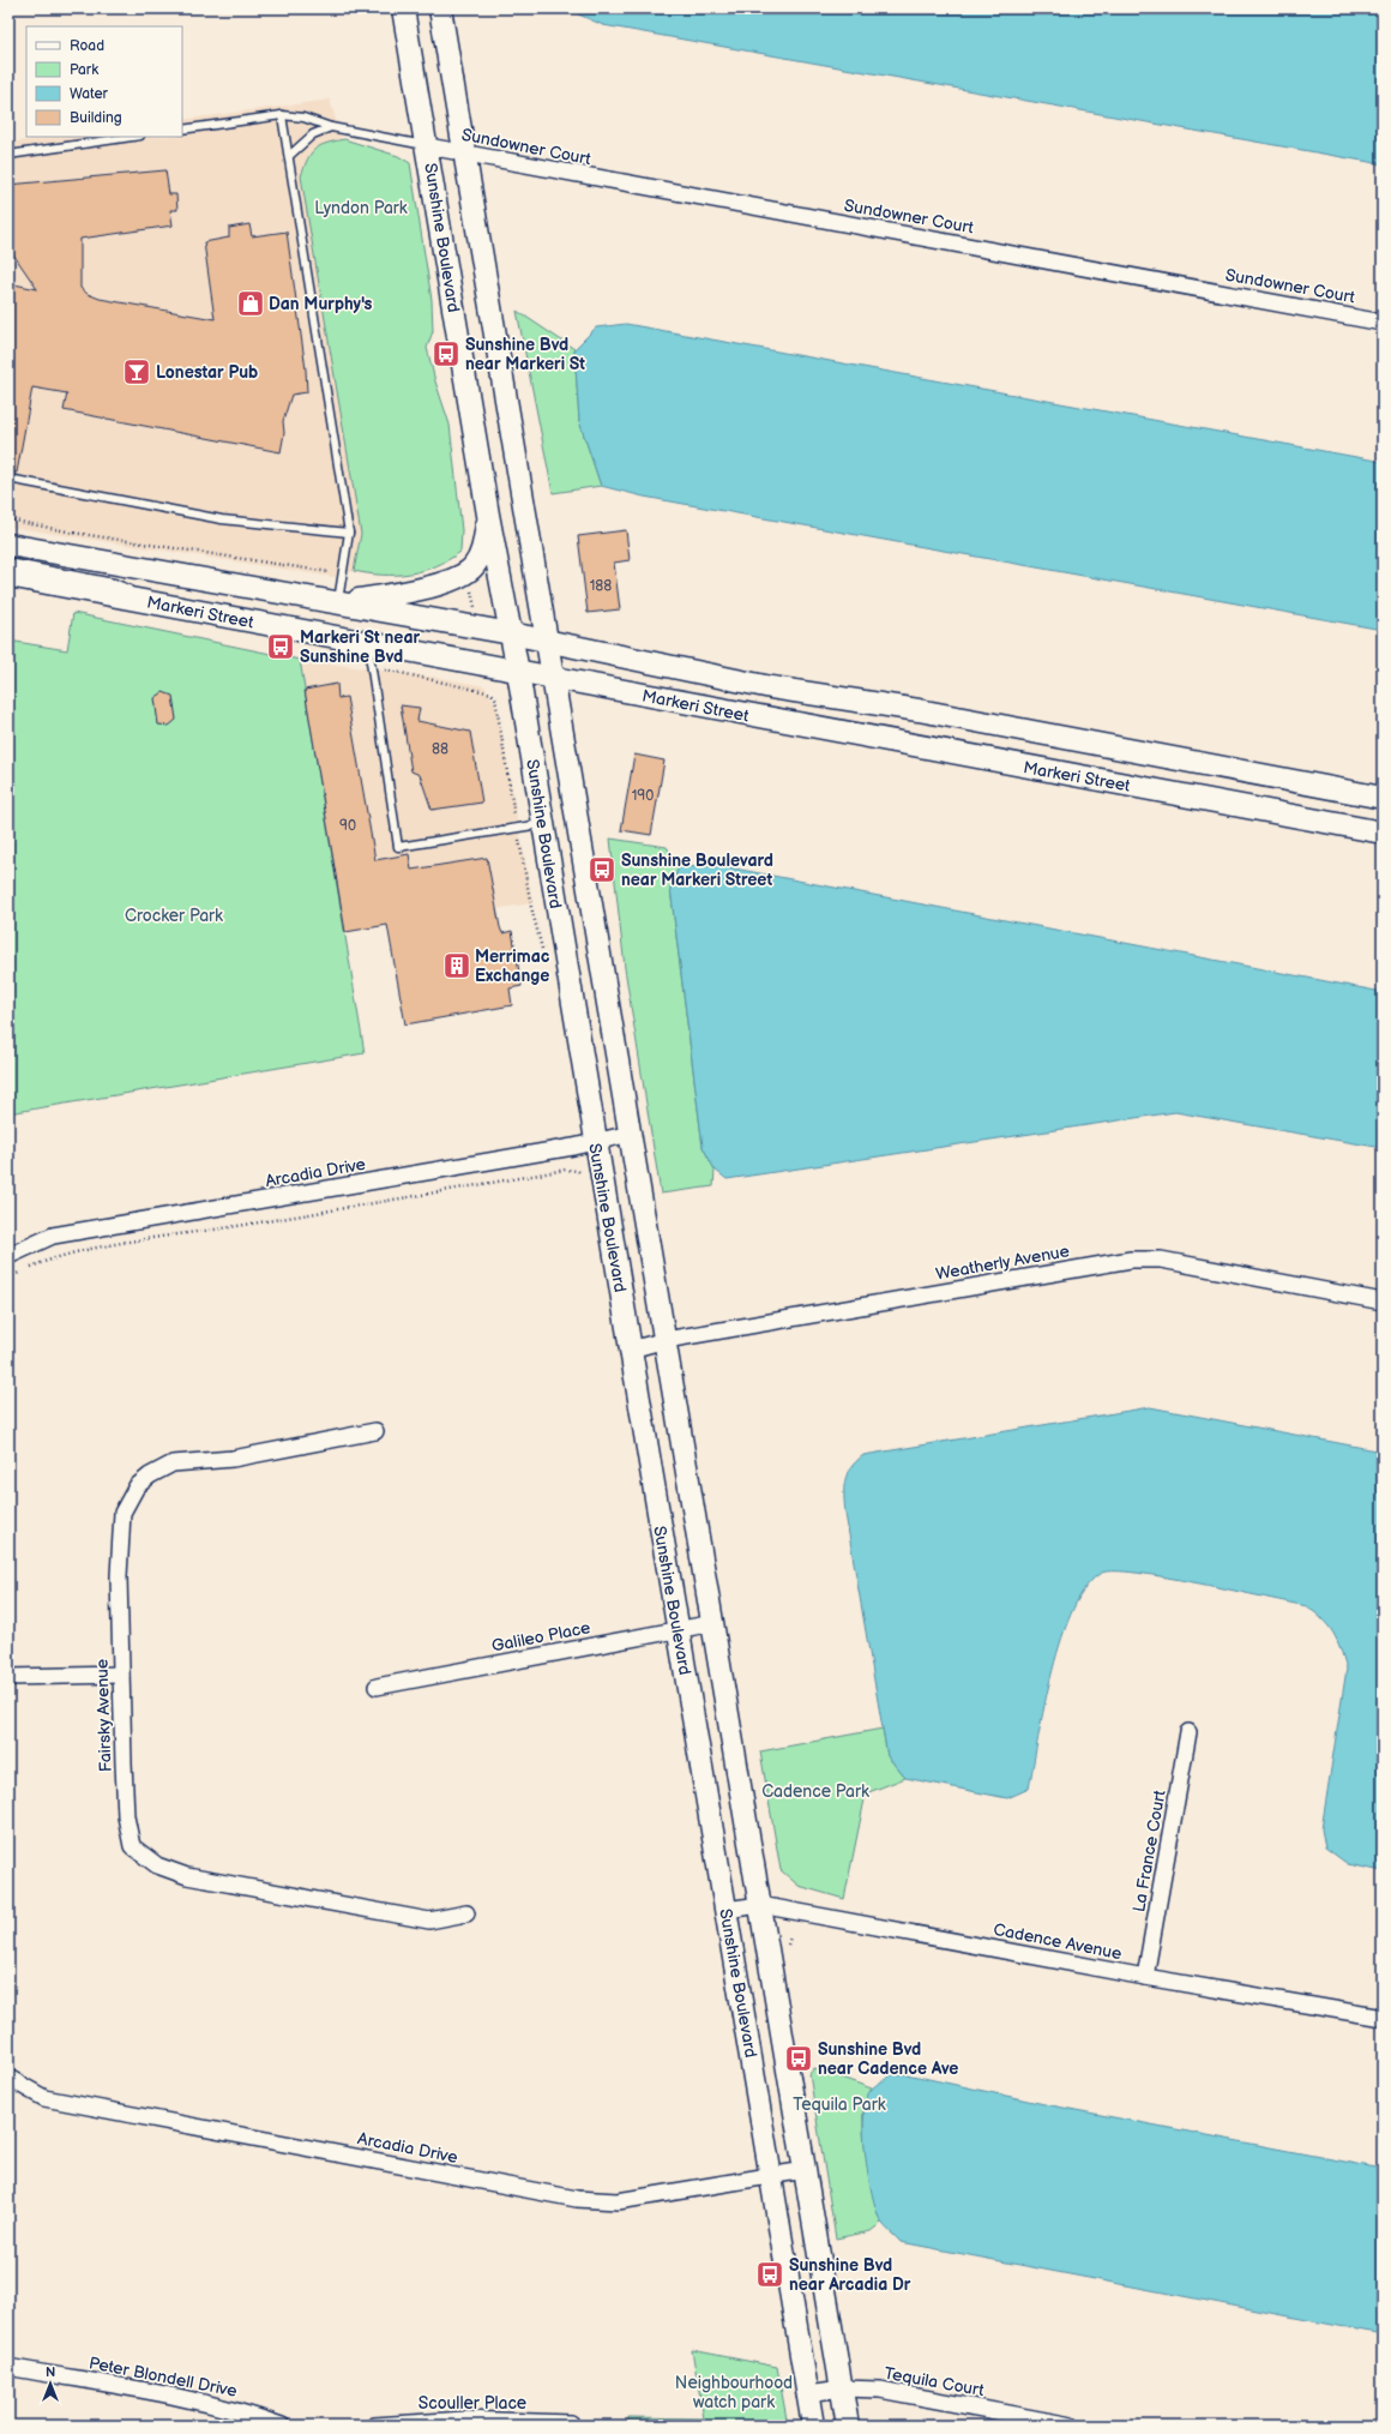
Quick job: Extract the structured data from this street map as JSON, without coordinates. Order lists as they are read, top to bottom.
{
  "streets": {
    "main road": ["Sunshine Boulevard", "Markeri Street"],
    "street": [
      "Sundowner Court",
      "Arcadia Drive",
      "Weatherly Avenue",
      "Galileo Place",
      "Fairsky Avenue",
      "La France Court",
      "Cadence Avenue",
      "Peter Blondell Drive",
      "Tequila Court",
      "Scouller Place"
    ]
  },
  "crossings": [
    ["Sundowner Court", "Sunshine Boulevard"],
    ["Sunshine Boulevard", "Markeri Street"],
    ["Sunshine Boulevard", "Arcadia Drive"],
    ["Sunshine Boulevard", "Weatherly Avenue"],
    ["Sunshine Boulevard", "Galileo Place"],
    ["Sunshine Boulevard", "Cadence Avenue"],
    ["Sunshine Boulevard", "Tequila Court"],
    ["La France Court", "Cadence Avenue"]
  ],
  "parks": [
    "Lyndon Park",
    "Crocker Park",
    "Cadence Park",
    "Tequila Park",
    "Neighbourhood watch park"
  ],
  "places": {
    "shop": ["Dan Murphy's"],
    "bus stop": [
      "Sunshine Bvd near Markeri St",
      "Markeri St near Sunshine Bvd",
      "Sunshine Boulevard near Markeri Street",
      "Sunshine Bvd near Cadence Ave",
      "Sunshine Bvd near Arcadia Dr"
    ],
    "bar": ["Lonestar Pub"],
    "building": ["Merrimac Exchange"]
  },
  "house_numbers": [
    "188",
    "88",
    "190",
    "90"
  ],
  "legend": [
    "Road",
    "Park",
    "Water",
    "Building"
  ],
  "north": "top"
}
